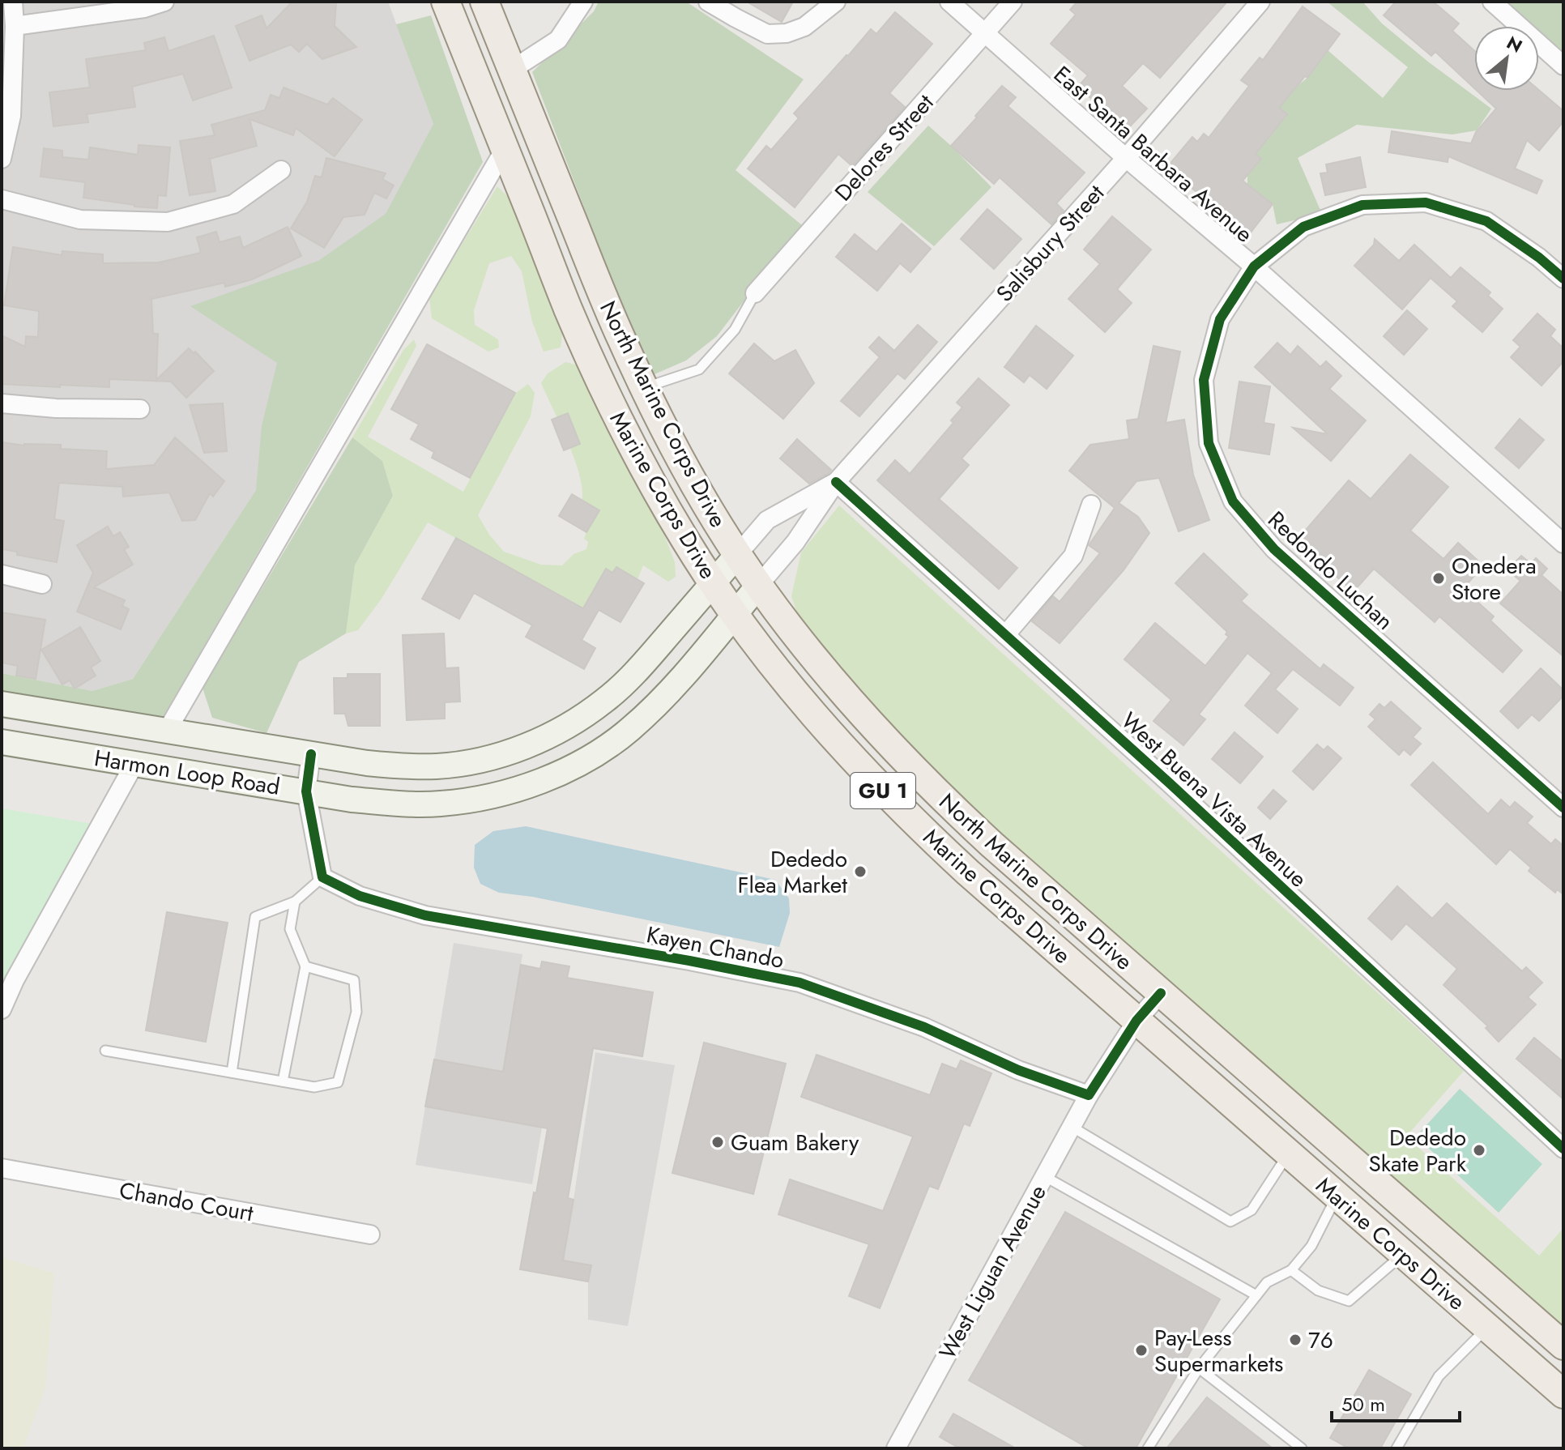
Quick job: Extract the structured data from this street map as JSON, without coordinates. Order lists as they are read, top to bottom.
{
  "streets": {
    "main road": [
      "North Marine Corps Drive",
      "Marine Corps Drive",
      "Harmon Loop Road",
      "GU 1"
    ],
    "street": [
      "Delores Street",
      "East Santa Barbara Avenue",
      "Salisbury Street",
      "Redondo Luchan",
      "West Buena Vista Avenue",
      "Kayen Chando",
      "Chando Court",
      "West Liguan Avenue"
    ]
  },
  "crossings": [
    ["Delores Street", "East Santa Barbara Avenue"],
    ["East Santa Barbara Avenue", "Salisbury Street"],
    ["East Santa Barbara Avenue", "Redondo Luchan"],
    ["Salisbury Street", "North Marine Corps Drive"],
    ["Salisbury Street", "Harmon Loop Road"],
    ["Salisbury Street", "West Buena Vista Avenue"],
    ["North Marine Corps Drive", "Harmon Loop Road"],
    ["Marine Corps Drive", "Harmon Loop Road"],
    ["Kayen Chando", "West Liguan Avenue"]
  ],
  "places": [
    "Onedera Store",
    "Dededo Flea Market",
    "Guam Bakery",
    "Dededo Skate Park",
    "76",
    "Pay-Less Supermarkets"
  ],
  "scale_bar": "50 m",
  "north": "top right"
}
